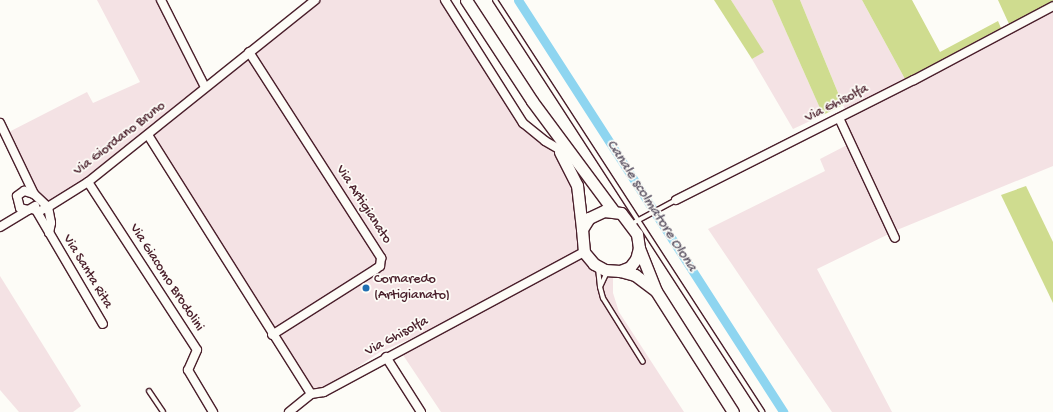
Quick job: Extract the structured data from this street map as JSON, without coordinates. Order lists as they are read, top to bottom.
{
  "streets": {
    "street": [
      "Via Ghisolfa",
      "Via Giordano Bruno",
      "Via Artigianato",
      "Via Santa Rita",
      "Via Giacomo Brodolini"
    ]
  },
  "crossings": [
    ["Via Giordano Bruno", "Via Artigianato"],
    ["Via Giordano Bruno", "Via Santa Rita"],
    ["Via Giordano Bruno", "Via Giacomo Brodolini"]
  ],
  "water": ["Canale scolmatore Olona"],
  "places": ["Cornaredo (Artigianato)"]
}
